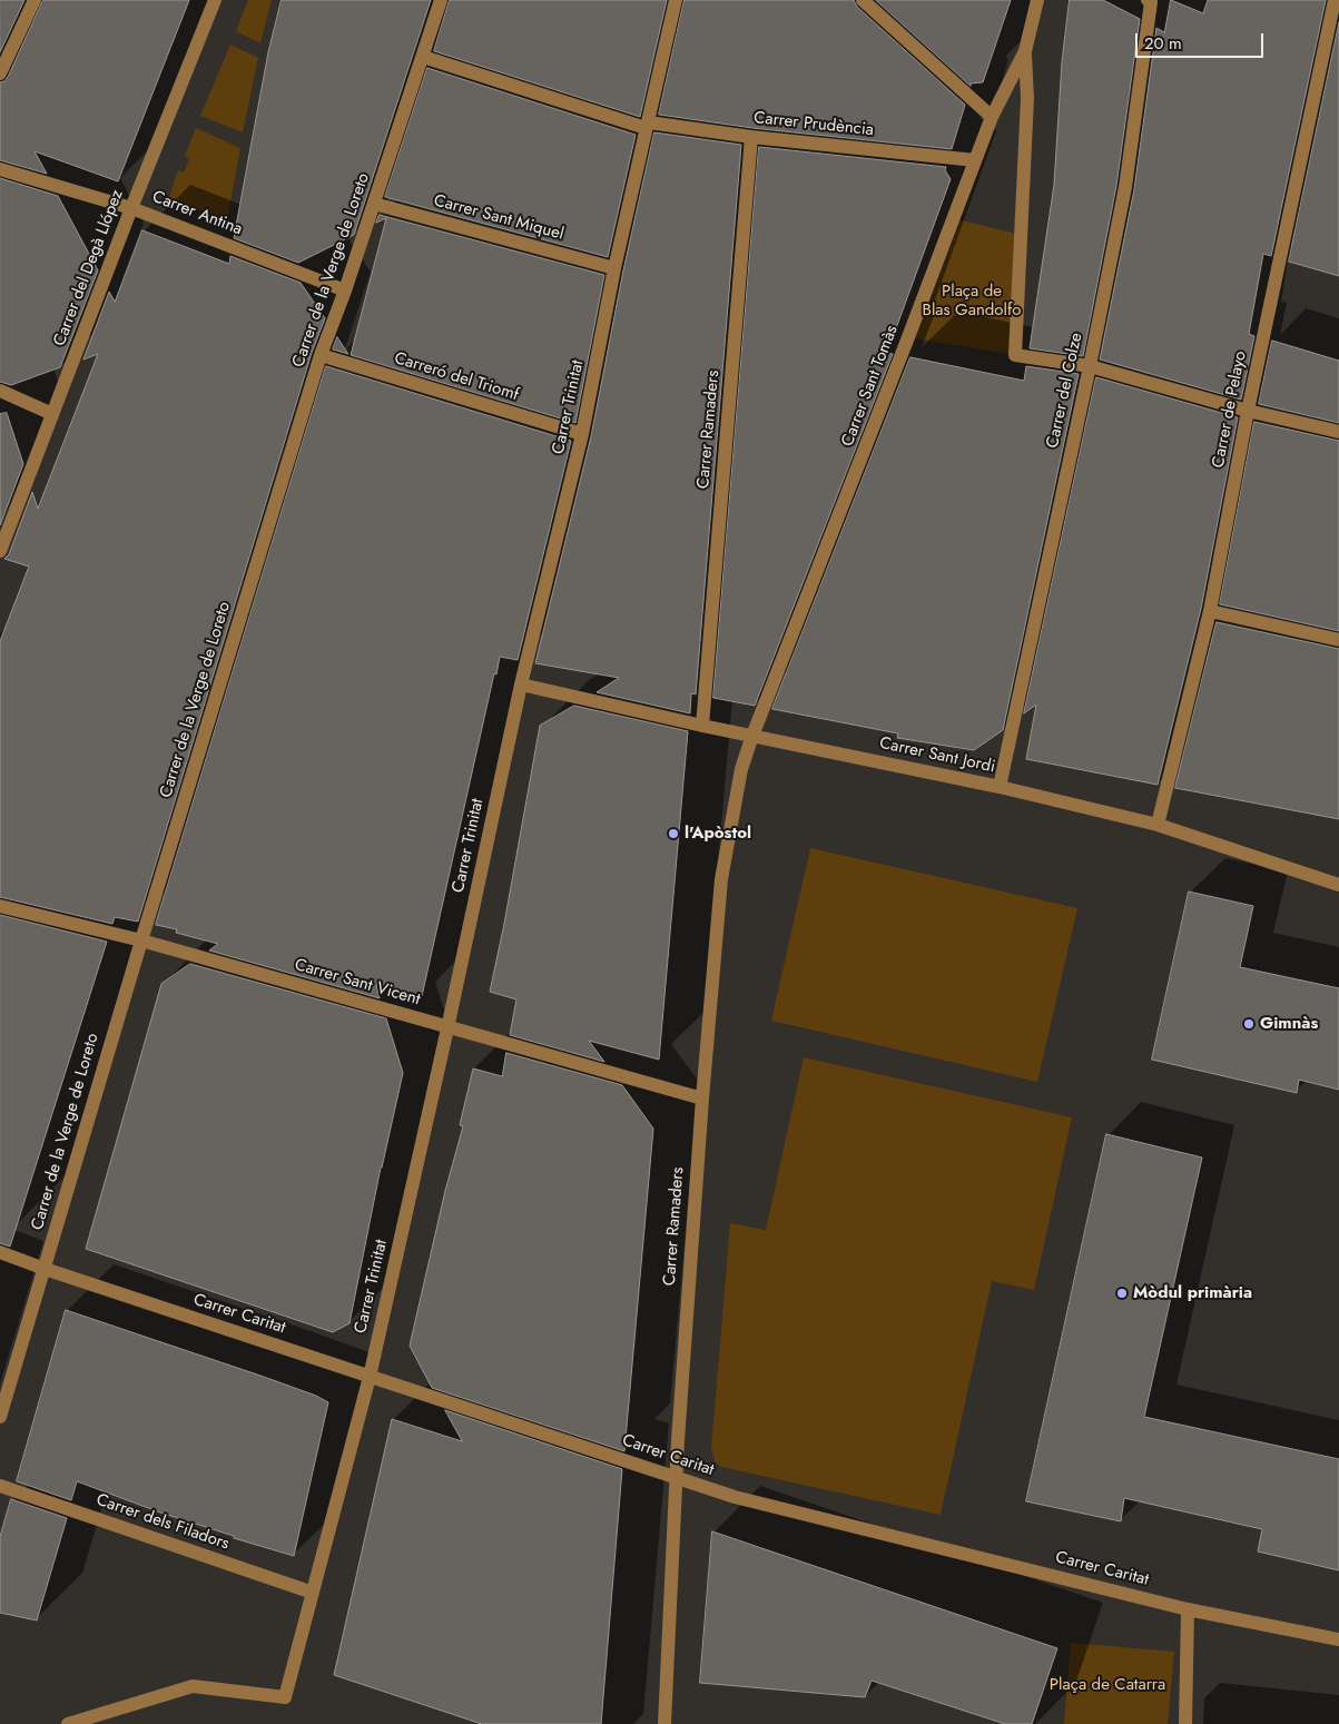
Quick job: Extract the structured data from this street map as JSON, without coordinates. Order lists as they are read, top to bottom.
{
  "streets": {
    "street": [
      "Carrer Prudència",
      "Carrer Antina",
      "Carrer Sant Miquel",
      "Carrer del Degà Llópez",
      "Carrer de la Verge de Loreto",
      "Carreró del Triomf",
      "Carrer Sant Tomàs",
      "Carrer del Colze",
      "Carrer Trinitat",
      "Carrer de Pelayo",
      "Carrer Ramaders",
      "Carrer Sant Jordi",
      "Carrer Sant Vicent",
      "Carrer Caritat",
      "Carrer dels Filadors"
    ]
  },
  "crossings": [
    ["Carrer Prudència", "Carrer de la Verge de Loreto"],
    ["Carrer Prudència", "Carrer Sant Tomàs"],
    ["Carrer Prudència", "Carrer Trinitat"],
    ["Carrer Prudència", "Carrer Ramaders"],
    ["Carrer Antina", "Carrer del Degà Llópez"],
    ["Carrer Antina", "Carrer de la Verge de Loreto"],
    ["Carrer Sant Miquel", "Carrer de la Verge de Loreto"],
    ["Carrer Sant Miquel", "Carrer Trinitat"],
    ["Carrer de la Verge de Loreto", "Carreró del Triomf"],
    ["Carrer de la Verge de Loreto", "Carrer Sant Vicent"],
    ["Carrer de la Verge de Loreto", "Carrer Caritat"],
    ["Carreró del Triomf", "Carrer Trinitat"],
    ["Carrer Sant Tomàs", "Carrer del Colze"],
    ["Carrer Sant Tomàs", "Carrer Ramaders"],
    ["Carrer Sant Tomàs", "Carrer Sant Jordi"],
    ["Carrer del Colze", "Carrer Sant Jordi"],
    ["Carrer Trinitat", "Carrer Sant Jordi"],
    ["Carrer Trinitat", "Carrer Sant Vicent"],
    ["Carrer Trinitat", "Carrer Caritat"],
    ["Carrer Trinitat", "Carrer dels Filadors"],
    ["Carrer de Pelayo", "Carrer Sant Jordi"],
    ["Carrer Ramaders", "Carrer Sant Jordi"],
    ["Carrer Ramaders", "Carrer Sant Vicent"],
    ["Carrer Ramaders", "Carrer Caritat"]
  ],
  "parks": ["Plaça de Blas Gandolfo", "Plaça de Catarra"],
  "places": ["l'Apòstol", "Gimnàs", "Mòdul primària"],
  "scale_bar": "20 m"
}
